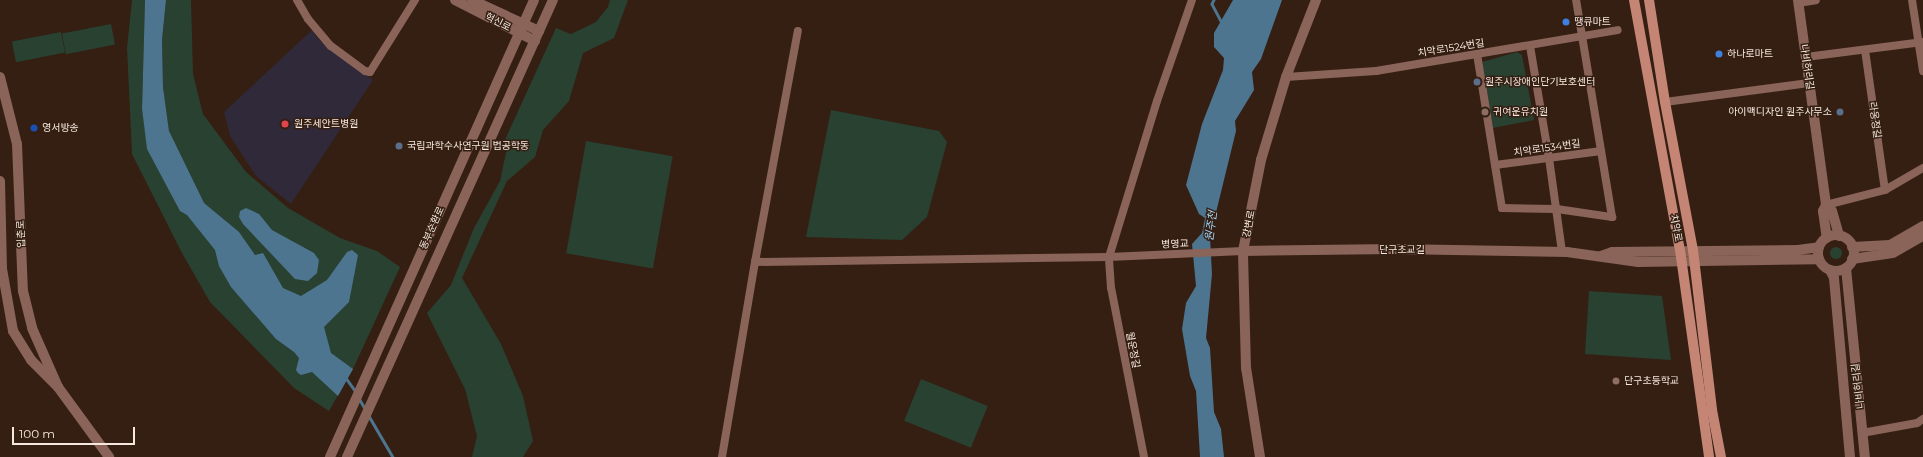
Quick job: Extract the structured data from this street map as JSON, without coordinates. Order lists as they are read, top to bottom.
{
  "streets": {
    "main road": ["치악로"],
    "street": [
      "혁신로",
      "치악로1524번길",
      "나비허리길",
      "라옹정길",
      "치악로1534번길",
      "강변로",
      "동부순환로",
      "입춘로",
      "병영교",
      "단구초교길",
      "월운정길"
    ]
  },
  "crossings": [
    ["혁신로", "동부순환로"],
    ["치악로1524번길", "강변로"],
    ["나비허리길", "치악로"],
    ["강변로", "병영교"],
    ["강변로", "단구초교길"],
    ["치악로", "단구초교길"],
    ["병영교", "단구초교길"],
    ["병영교", "월운정길"]
  ],
  "water": ["원주천"],
  "places": [
    "땡큐마트",
    "하나로마트",
    "원주시장애인단기보호센터",
    "귀여운유치원",
    "아이맥디자인 원주사무소",
    "원주세안트병원",
    "영서방송",
    "국립과학수사연구원 법공학동",
    "단구초등학교"
  ],
  "scale_bar": "100 m"
}
